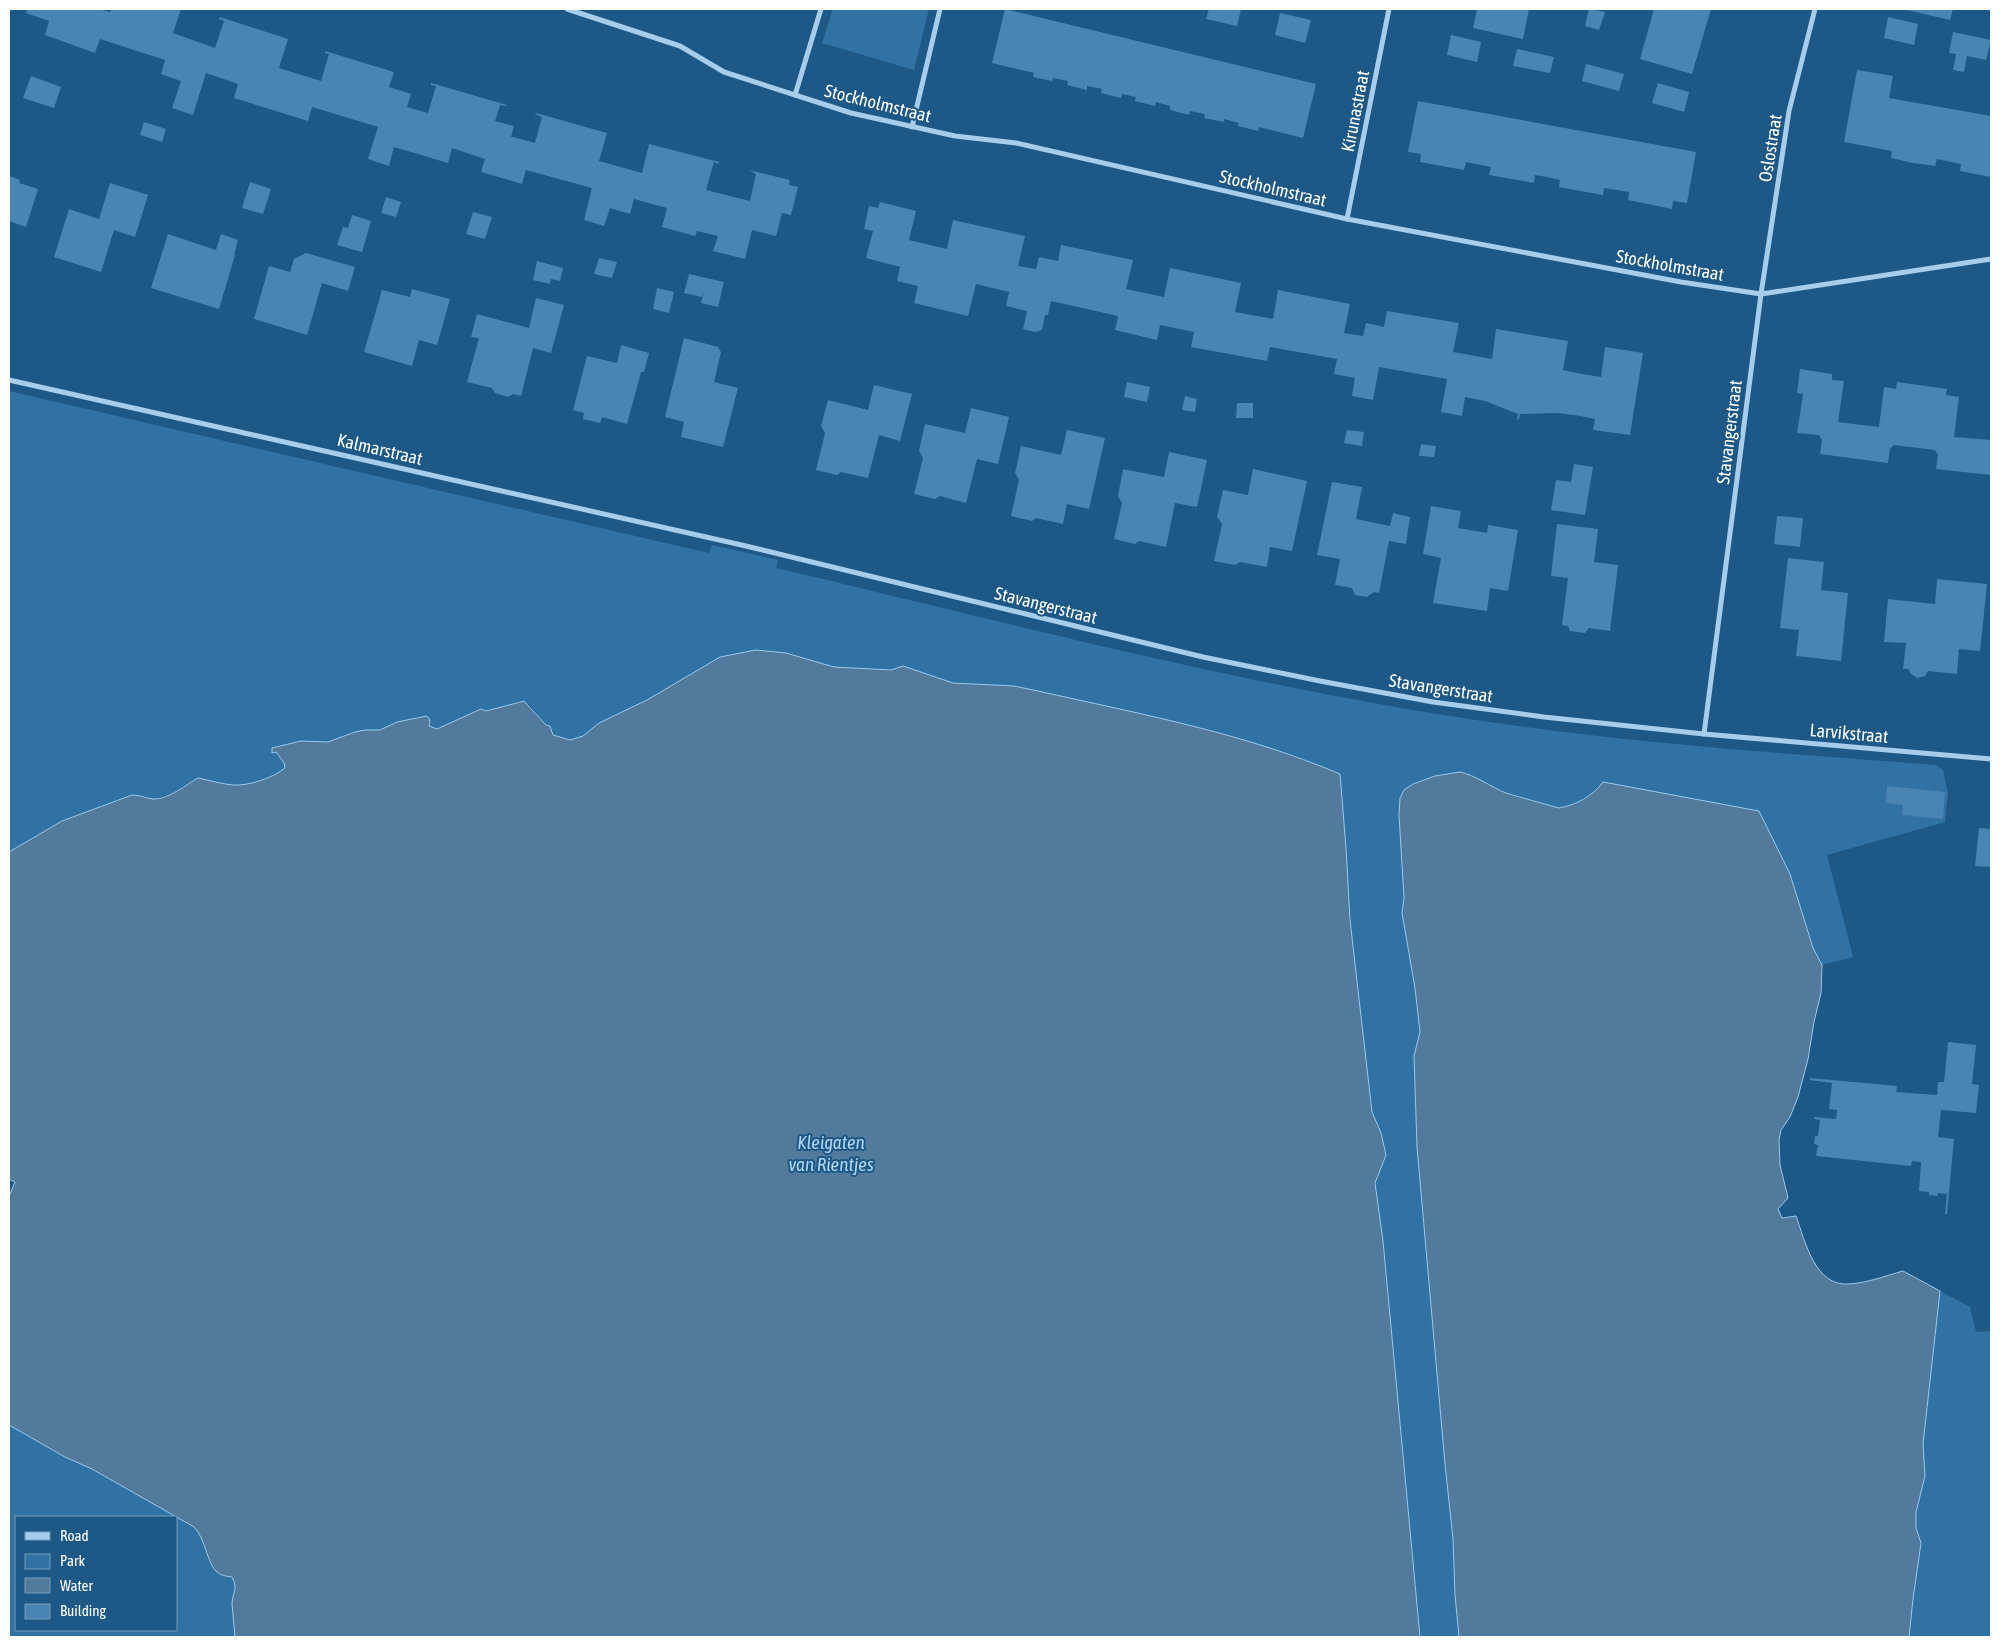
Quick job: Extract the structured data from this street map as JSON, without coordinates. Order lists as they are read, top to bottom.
{
  "streets": {
    "street": [
      "Stockholmstraat",
      "Kirunastraat",
      "Oslostraat",
      "Stavangerstraat",
      "Kalmarstraat",
      "Larvikstraat"
    ]
  },
  "crossings": [
    ["Stockholmstraat", "Kirunastraat"],
    ["Stockholmstraat", "Oslostraat"],
    ["Stockholmstraat", "Stavangerstraat"],
    ["Oslostraat", "Stavangerstraat"],
    ["Stavangerstraat", "Kalmarstraat"],
    ["Stavangerstraat", "Larvikstraat"]
  ],
  "water": ["Kleigaten van Rientjes"],
  "legend": [
    "Road",
    "Park",
    "Water",
    "Building"
  ]
}
